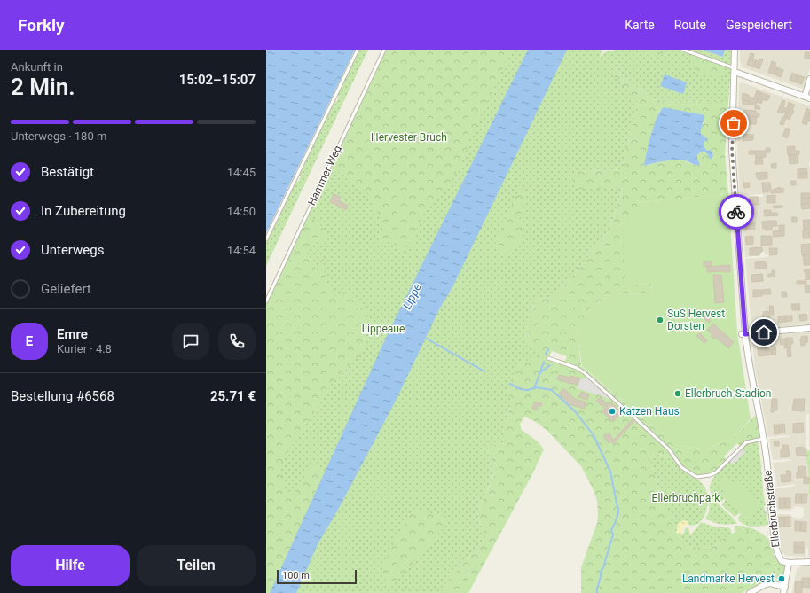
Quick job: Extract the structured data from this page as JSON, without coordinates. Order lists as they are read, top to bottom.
{
  "streets": {
    "street": ["Ellerbruchstraße"],
    "lane": ["Hammer Weg"]
  },
  "water": ["Lippe"],
  "parks": ["Hervester Bruch", "Lippeaue", "Ellerbruchpark"],
  "places": [
    "SuS Hervest Dorsten",
    "Ellerbruch-Stadion",
    "Katzen Haus",
    "Landmarke Hervest"
  ],
  "scale_bar": "100 m",
  "page": {
    "header": "Forkly",
    "nav": ["Karte", "Route", "Gespeichert"],
    "heading": ["2 Min.", "Ankunft in", "15:02–15:07"],
    "panel": [
      "Emre",
      "Kurier · 4.8",
      "Bestellung #6568",
      "25.71 €"
    ],
    "bar": "Unterwegs · 180 m",
    "list": [
      ["Bestätigt", "14:45"],
      ["In Zubereitung", "14:50"],
      ["Unterwegs", "14:54"],
      "Geliefert"
    ],
    "round": "E",
    "buttons": ["Hilfe", "Teilen"],
    "scale": "100 m"
  }
}
